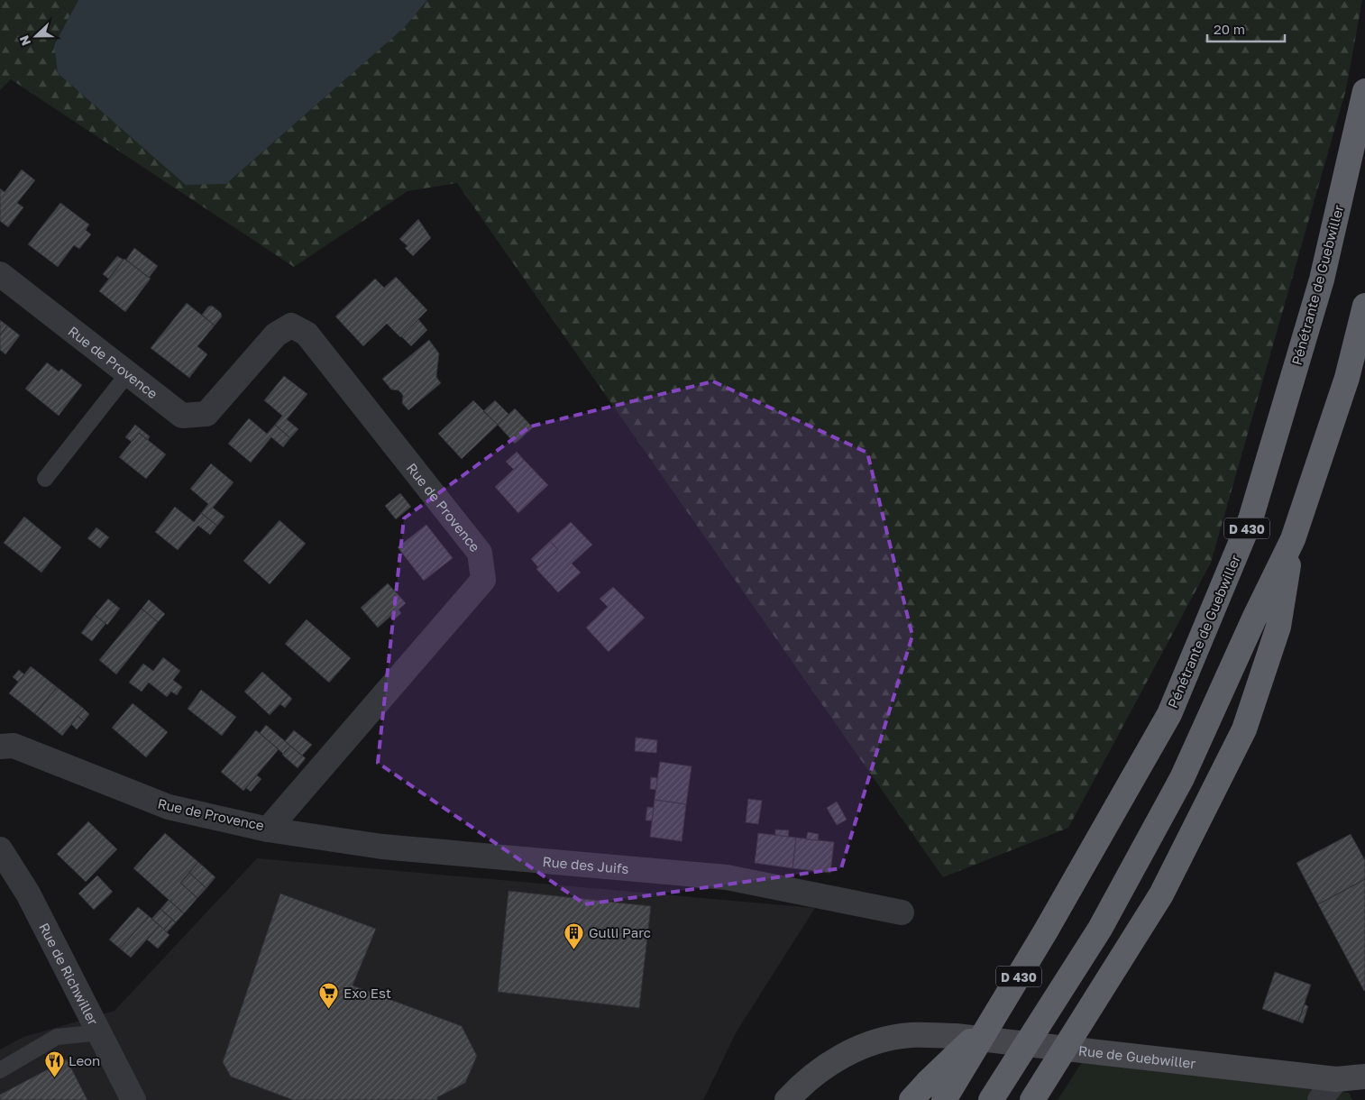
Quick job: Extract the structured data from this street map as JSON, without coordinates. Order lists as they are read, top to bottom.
{
  "streets": {
    "highway": ["Pénétrante de Guebwiller", "D 430"],
    "main road": ["Rue de Guebwiller"],
    "street": ["Rue de Provence", "Rue des Juifs", "Rue de Richwiller"]
  },
  "crossings": [
    ["Rue de Provence", "Rue des Juifs"]
  ],
  "places": {
    "building": ["Gulli Parc"],
    "supermarket": ["Exo Est"],
    "restaurant": ["Leon"]
  },
  "scale_bar": "20 m",
  "north": "left"
}
